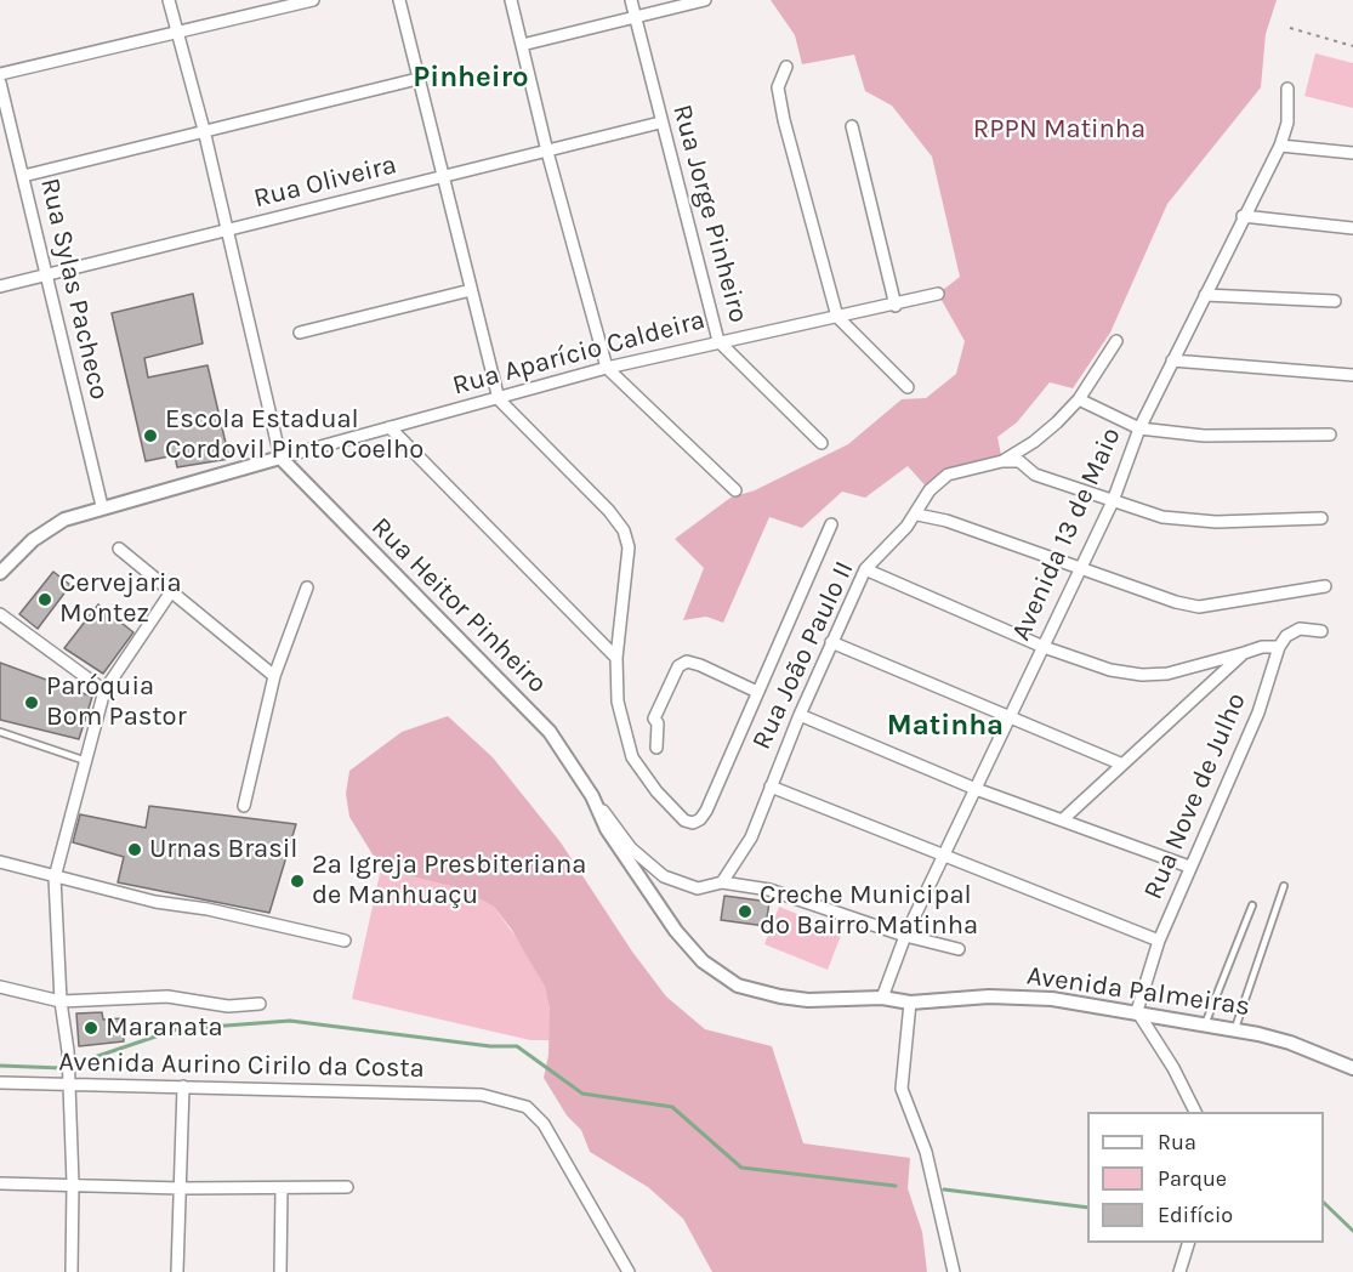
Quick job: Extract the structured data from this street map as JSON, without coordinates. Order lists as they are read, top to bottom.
{
  "streets": {
    "street": [
      "Rua Oliveira",
      "Rua Jorge Pinheiro",
      "Rua Sylas Pacheco",
      "Rua Aparício Caldeira",
      "Avenida 13 de Maio",
      "Rua Heitor Pinheiro",
      "Rua João Paulo II",
      "Rua Nove de Julho",
      "Avenida Palmeiras",
      "Avenida Aurino Cirilo da Costa"
    ]
  },
  "crossings": [
    ["Rua Oliveira", "Rua Jorge Pinheiro"],
    ["Rua Oliveira", "Rua Sylas Pacheco"],
    ["Rua Jorge Pinheiro", "Rua Aparício Caldeira"],
    ["Rua Sylas Pacheco", "Rua Aparício Caldeira"],
    ["Rua Aparício Caldeira", "Rua Heitor Pinheiro"],
    ["Avenida 13 de Maio", "Rua Heitor Pinheiro"],
    ["Avenida 13 de Maio", "Avenida Palmeiras"],
    ["Rua Heitor Pinheiro", "Avenida Palmeiras"],
    ["Rua Nove de Julho", "Avenida Palmeiras"]
  ],
  "districts": ["Pinheiro", "Matinha"],
  "parks": ["RPPN Matinha"],
  "places": [
    "Escola Estadual Cordovil Pinto Coelho",
    "Cervejaria Montez",
    "Paróquia Bom Pastor",
    "Urnas Brasil",
    "2ª Igreja Presbiteriana de Manhuaçu",
    "Creche Municipal do Bairro Matinha",
    "Maranata"
  ],
  "legend": ["Rua", "Parque", "Edifício"]
}
